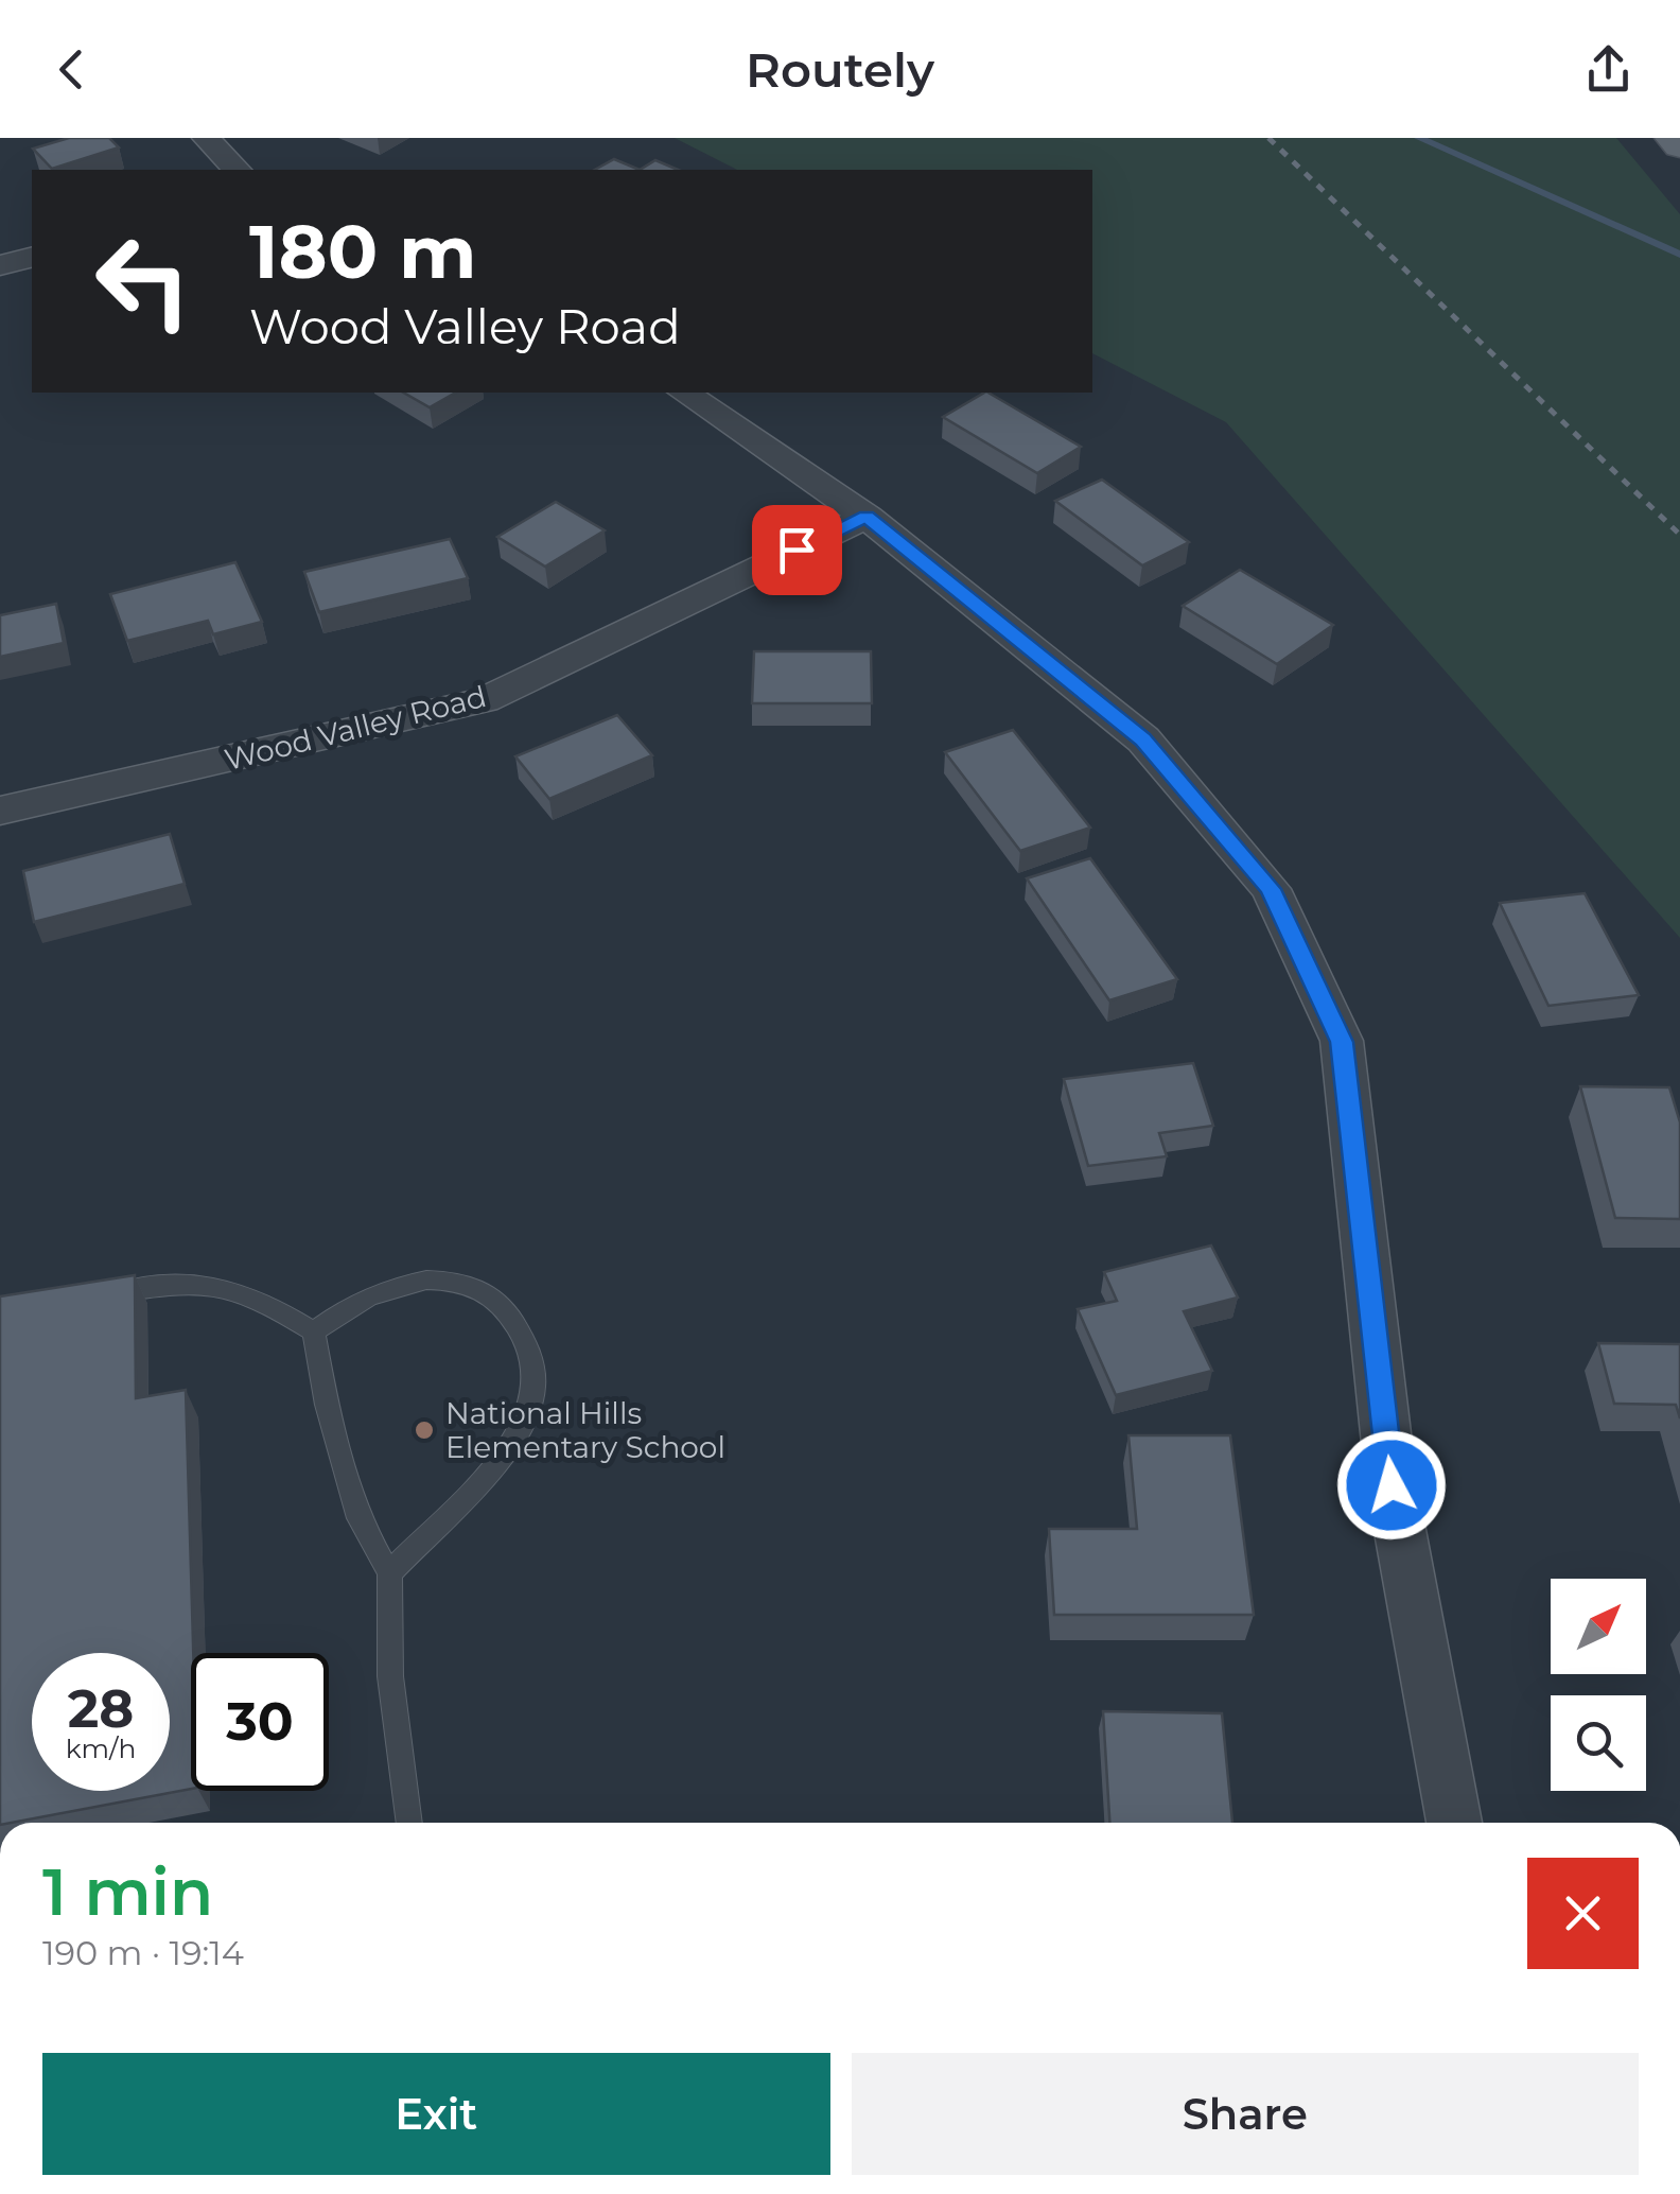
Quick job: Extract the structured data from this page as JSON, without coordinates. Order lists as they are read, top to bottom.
{
  "streets": {
    "street": ["Wood Valley Road"]
  },
  "places": ["National Hills Elementary School"],
  "north": "top right",
  "page": {
    "header": "Routely",
    "turn": ["180 m", "Wood Valley Road"],
    "speed": "28 km/h",
    "limit": "30",
    "heading": ["1 min", "190 m · 19:14"],
    "buttons": ["Exit", "Share"]
  }
}
